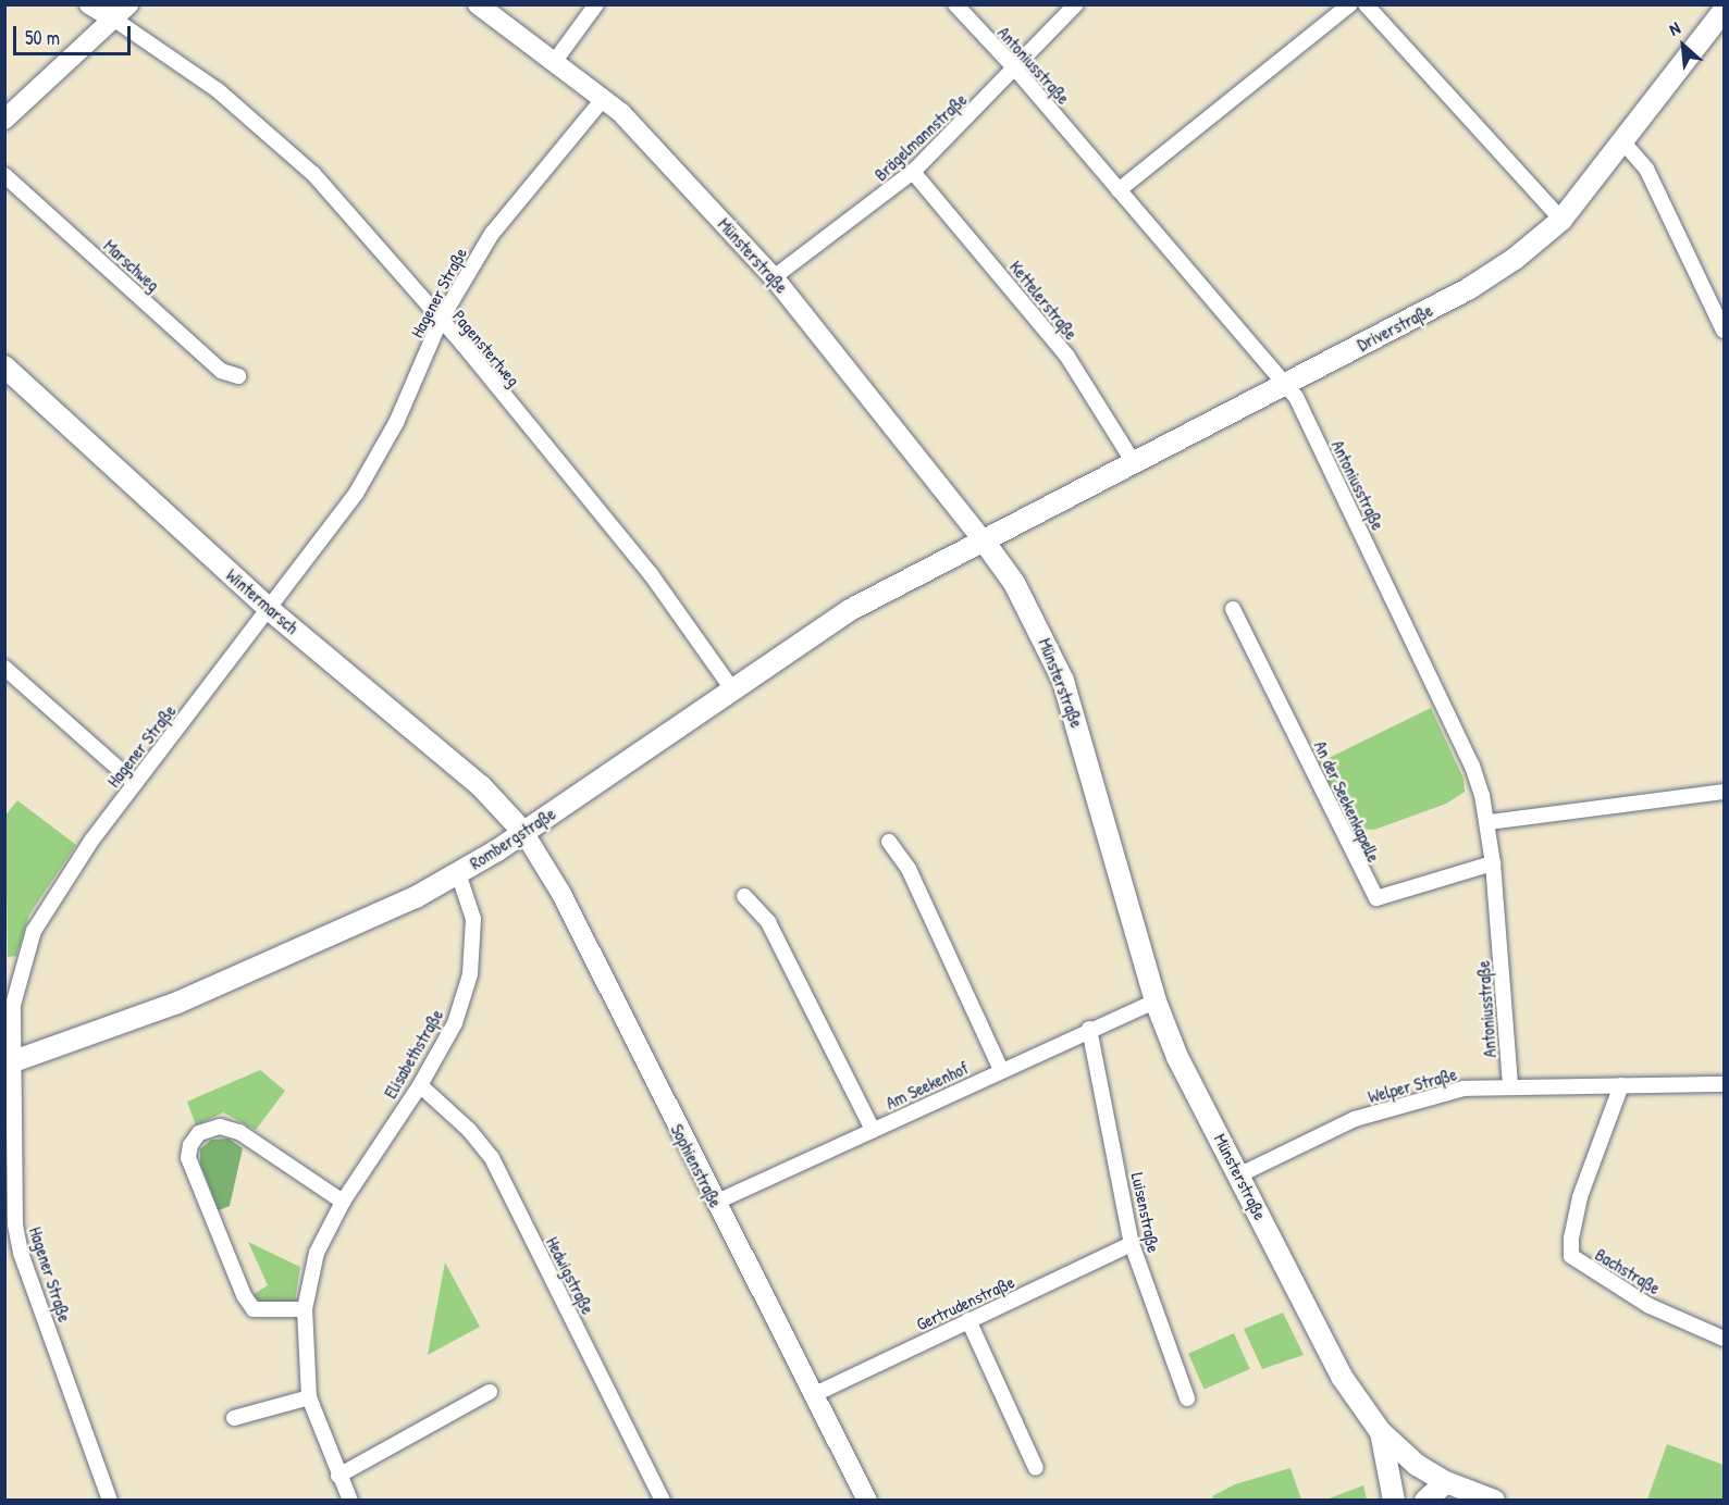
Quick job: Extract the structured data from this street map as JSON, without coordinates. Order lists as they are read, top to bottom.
{
  "streets": {
    "main road": [
      "Münsterstraße",
      "Driverstraße",
      "Wintermarsch",
      "Rombergstraße"
    ],
    "street": [
      "Antoniusstraße",
      "Brägelmannstraße",
      "Marschweg",
      "Hagener Straße",
      "Kettelerstraße",
      "Pagenstertweg",
      "An der Seekenkapelle",
      "Elisabethstraße",
      "Am Seekenhof",
      "Welper Straße",
      "Sophienstraße",
      "Luisenstraße",
      "Bachstraße",
      "Hedwigstraße",
      "Gertrudenstraße"
    ]
  },
  "crossings": [
    ["Antoniusstraße", "Brägelmannstraße"],
    ["Antoniusstraße", "Driverstraße"],
    ["Antoniusstraße", "An der Seekenkapelle"],
    ["Antoniusstraße", "Welper Straße"],
    ["Brägelmannstraße", "Münsterstraße"],
    ["Brägelmannstraße", "Kettelerstraße"],
    ["Münsterstraße", "Hagener Straße"],
    ["Münsterstraße", "Driverstraße"],
    ["Münsterstraße", "Rombergstraße"],
    ["Münsterstraße", "Am Seekenhof"],
    ["Münsterstraße", "Welper Straße"],
    ["Hagener Straße", "Pagenstertweg"],
    ["Hagener Straße", "Wintermarsch"],
    ["Hagener Straße", "Rombergstraße"],
    ["Kettelerstraße", "Driverstraße"],
    ["Driverstraße", "Rombergstraße"],
    ["Pagenstertweg", "Rombergstraße"],
    ["Wintermarsch", "Rombergstraße"],
    ["Wintermarsch", "Sophienstraße"],
    ["Rombergstraße", "Elisabethstraße"],
    ["Rombergstraße", "Sophienstraße"],
    ["Elisabethstraße", "Hedwigstraße"],
    ["Am Seekenhof", "Sophienstraße"],
    ["Am Seekenhof", "Luisenstraße"],
    ["Welper Straße", "Bachstraße"],
    ["Sophienstraße", "Gertrudenstraße"],
    ["Luisenstraße", "Gertrudenstraße"]
  ],
  "scale_bar": "50 m",
  "north": "top left"
}
